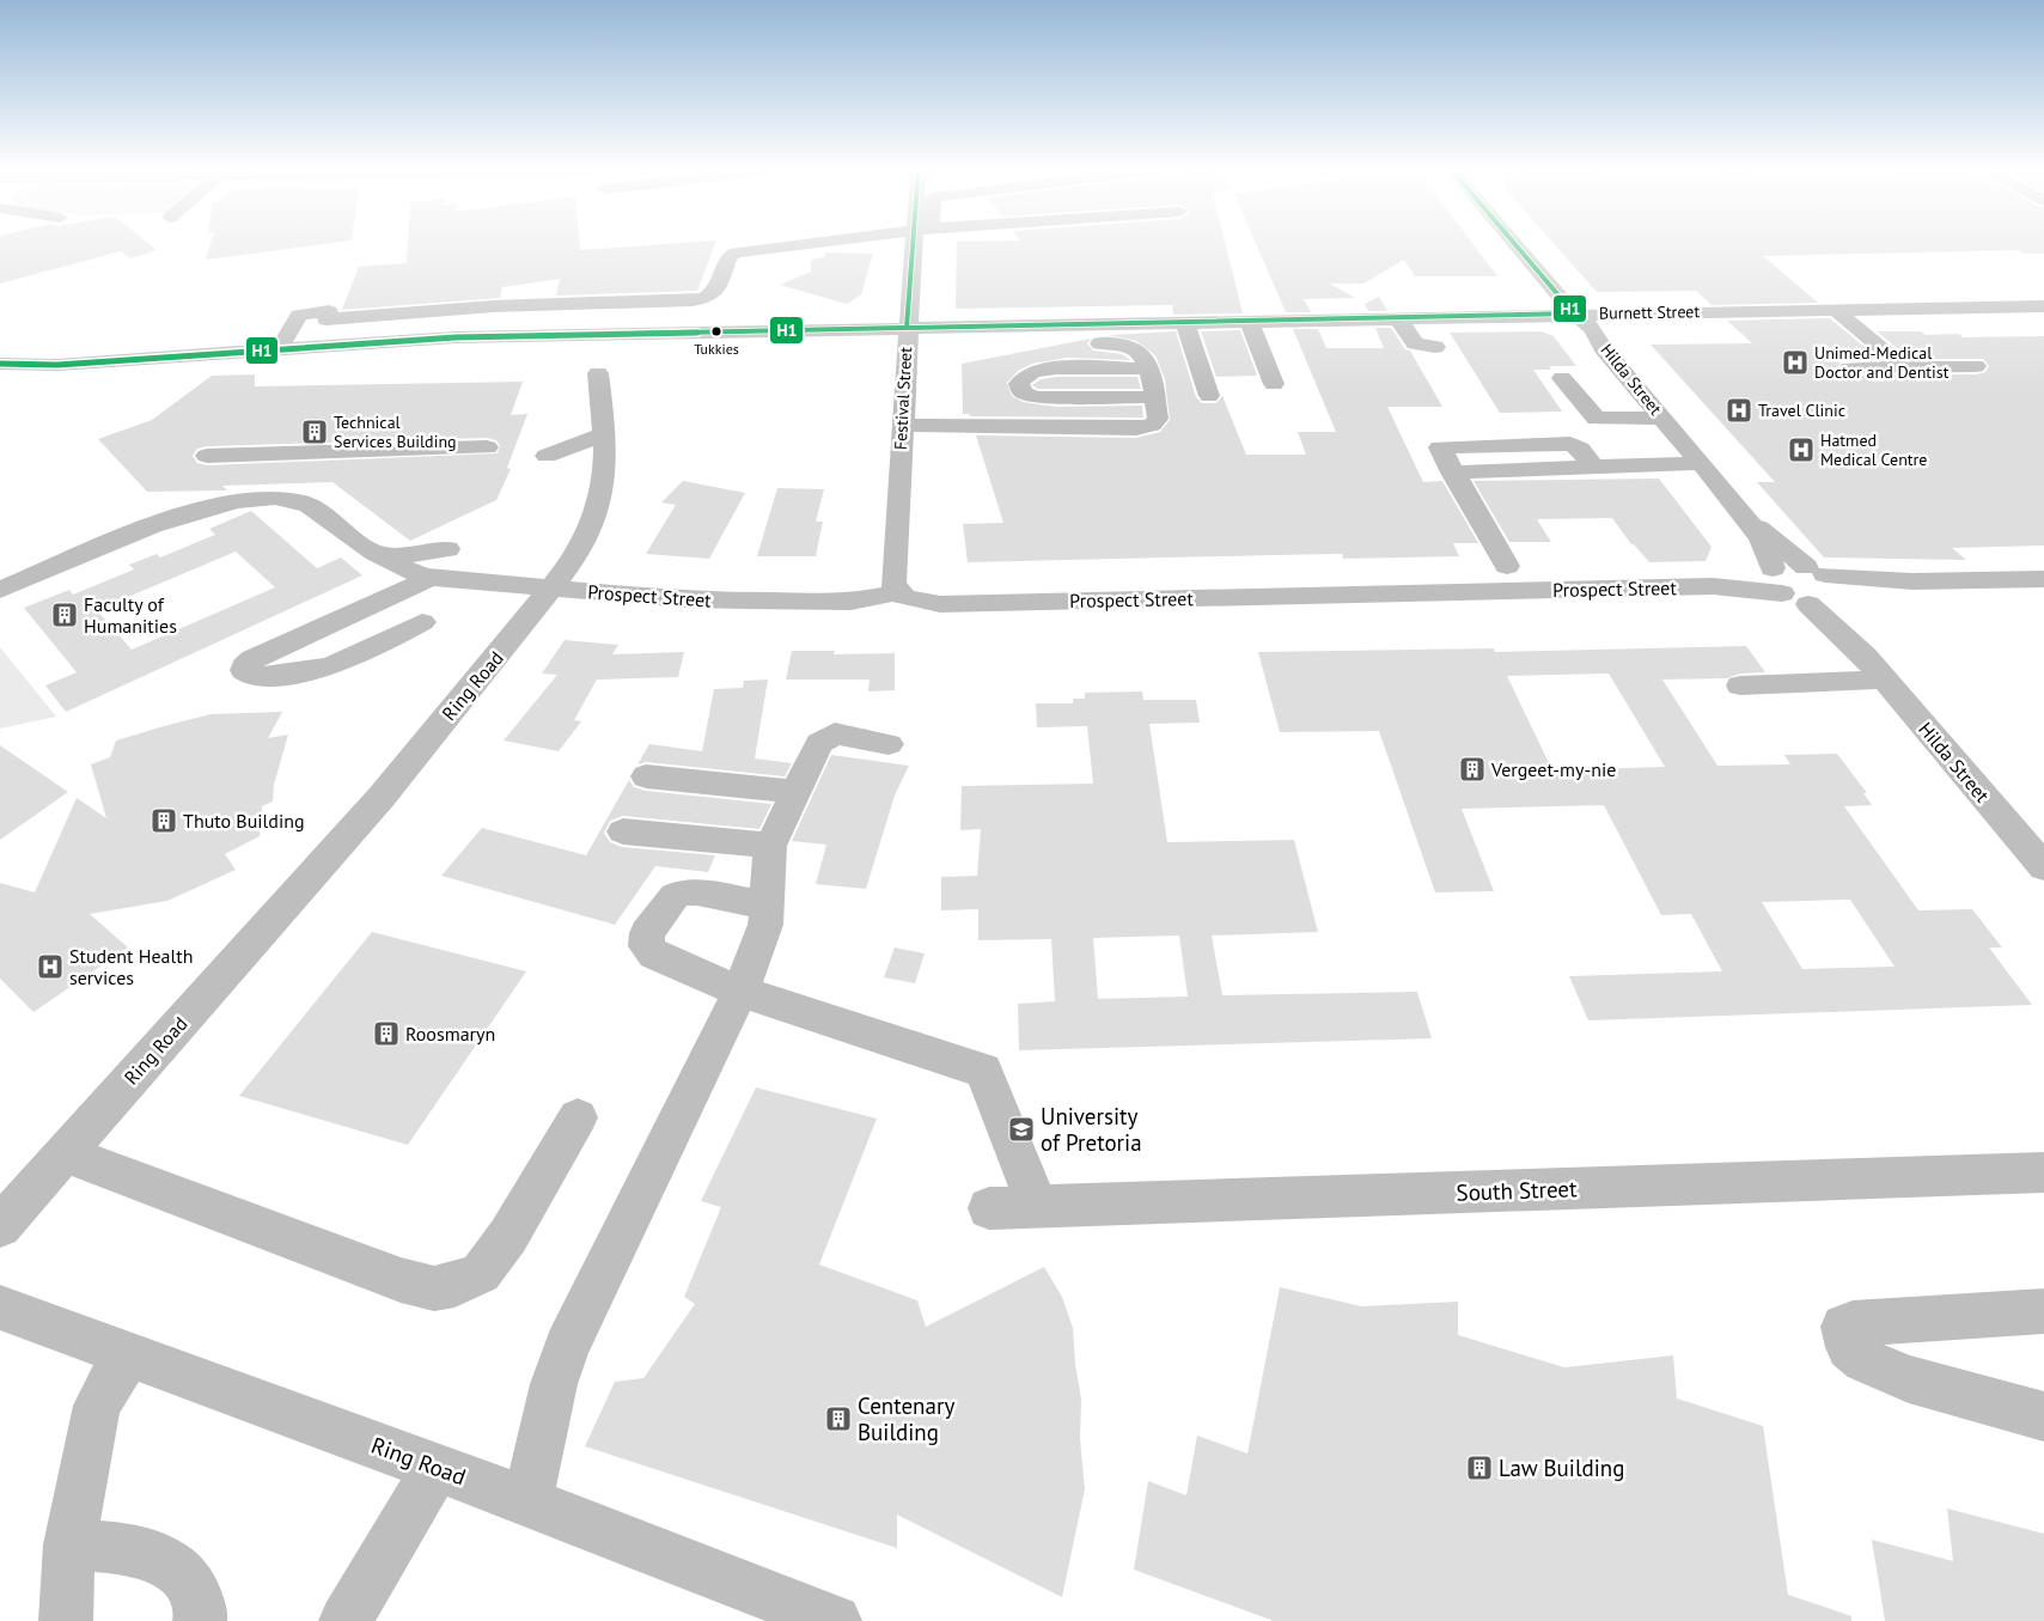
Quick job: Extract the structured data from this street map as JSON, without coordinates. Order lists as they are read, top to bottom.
{
  "streets": {
    "street": [
      "Burnett Street",
      "Hilda Street",
      "Festival Street",
      "Prospect Street",
      "Ring Road",
      "South Street"
    ]
  },
  "crossings": [
    ["Burnett Street", "Hilda Street"],
    ["Burnett Street", "Festival Street"],
    ["Hilda Street", "Prospect Street"],
    ["Festival Street", "Prospect Street"],
    ["Prospect Street", "Ring Road"]
  ],
  "places": {
    "other": ["Tukkies"],
    "hospital": [
      "Unimed-Medical Doctor and Dentist",
      "Travel Clinic",
      "Hatmed Medical Centre",
      "Student Health services"
    ],
    "building": [
      "Technical Services Building",
      "Faculty of Humanities",
      "Vergeet-my-nie",
      "Thuto Building",
      "Roosmaryn",
      "Centenary Building",
      "Law Building"
    ],
    "school or university": ["University of Pretoria"]
  },
  "lines": ["transit line H1"]
}
